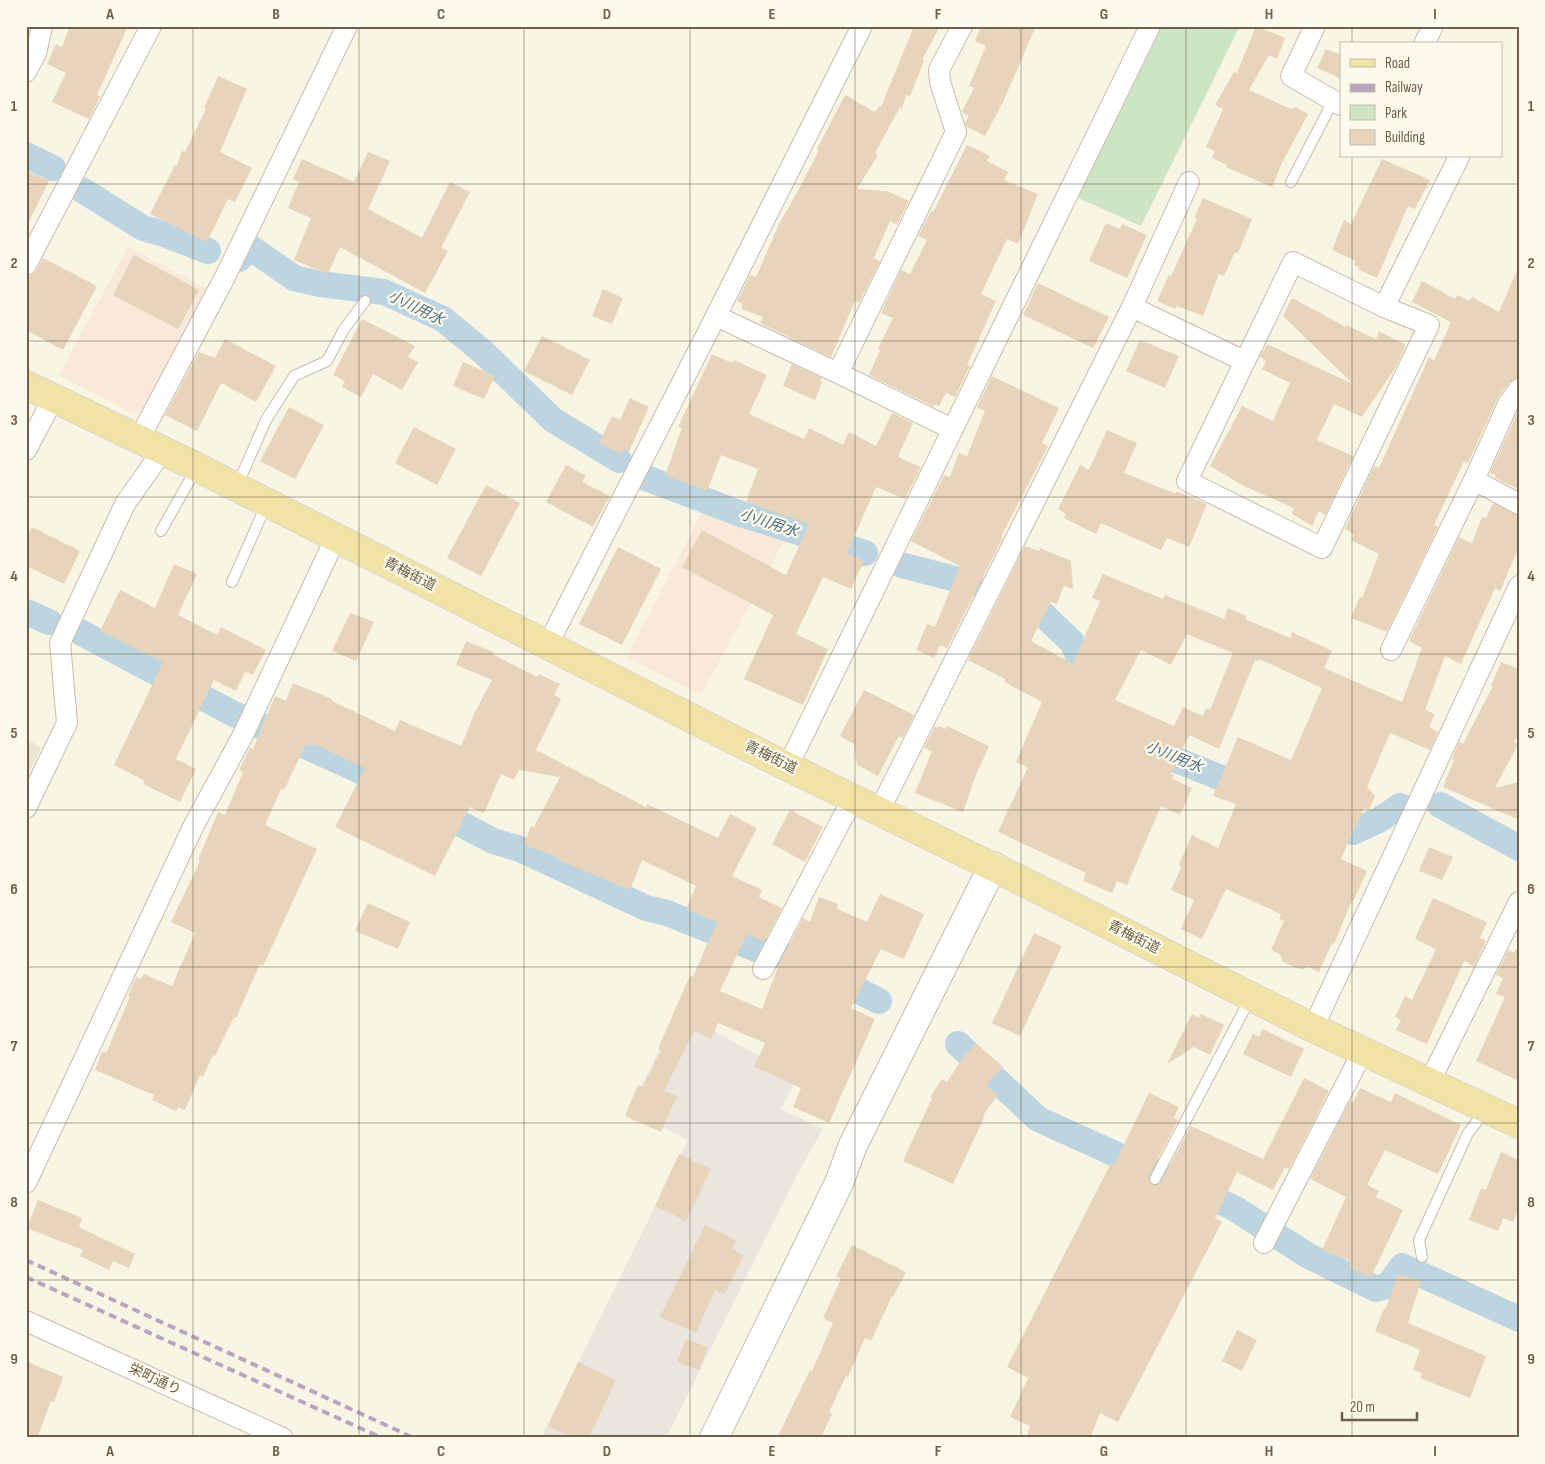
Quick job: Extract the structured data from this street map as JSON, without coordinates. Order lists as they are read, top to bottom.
{
  "streets": {
    "main road": ["青梅街道"],
    "street": ["栄町通り"]
  },
  "water": ["小川用水"],
  "legend": [
    "Road",
    "Railway",
    "Park",
    "Building"
  ],
  "scale_bar": "20 m",
  "grid": {
    "columns": [
      "A",
      "B",
      "C",
      "D",
      "E",
      "F",
      "G",
      "H",
      "I"
    ],
    "rows": [
      "1",
      "2",
      "3",
      "4",
      "5",
      "6",
      "7",
      "8",
      "9"
    ]
  }
}
